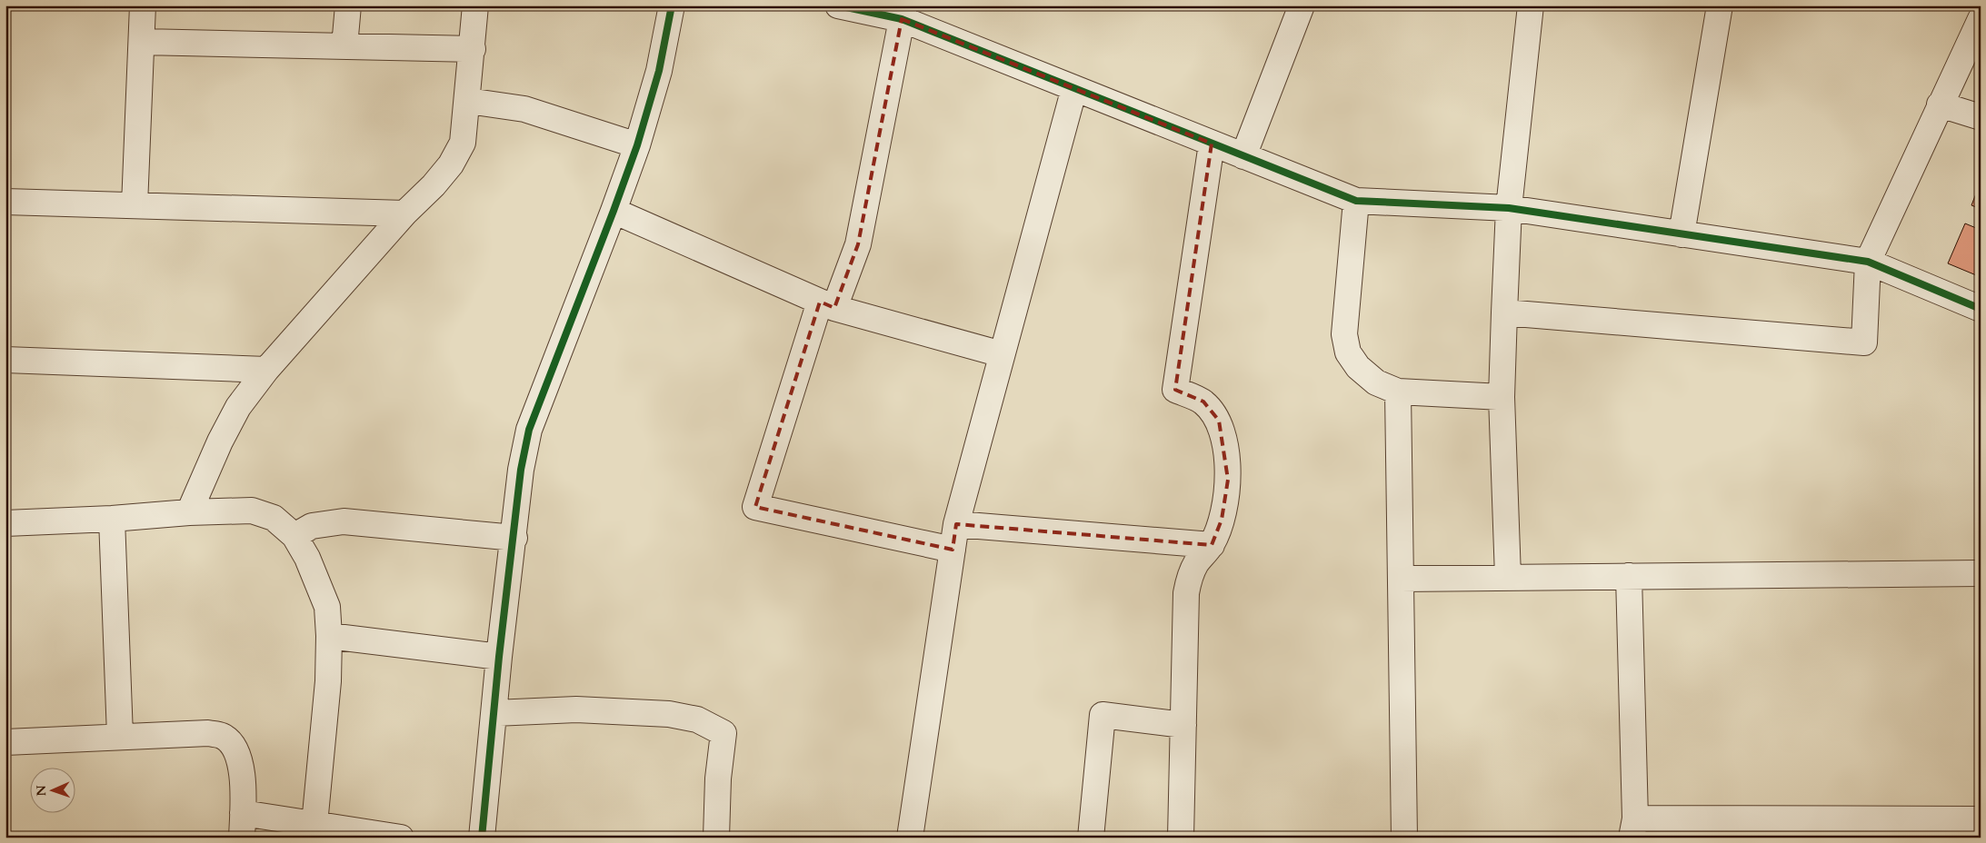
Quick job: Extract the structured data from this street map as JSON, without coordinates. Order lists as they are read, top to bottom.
{
  "north": "left"
}
